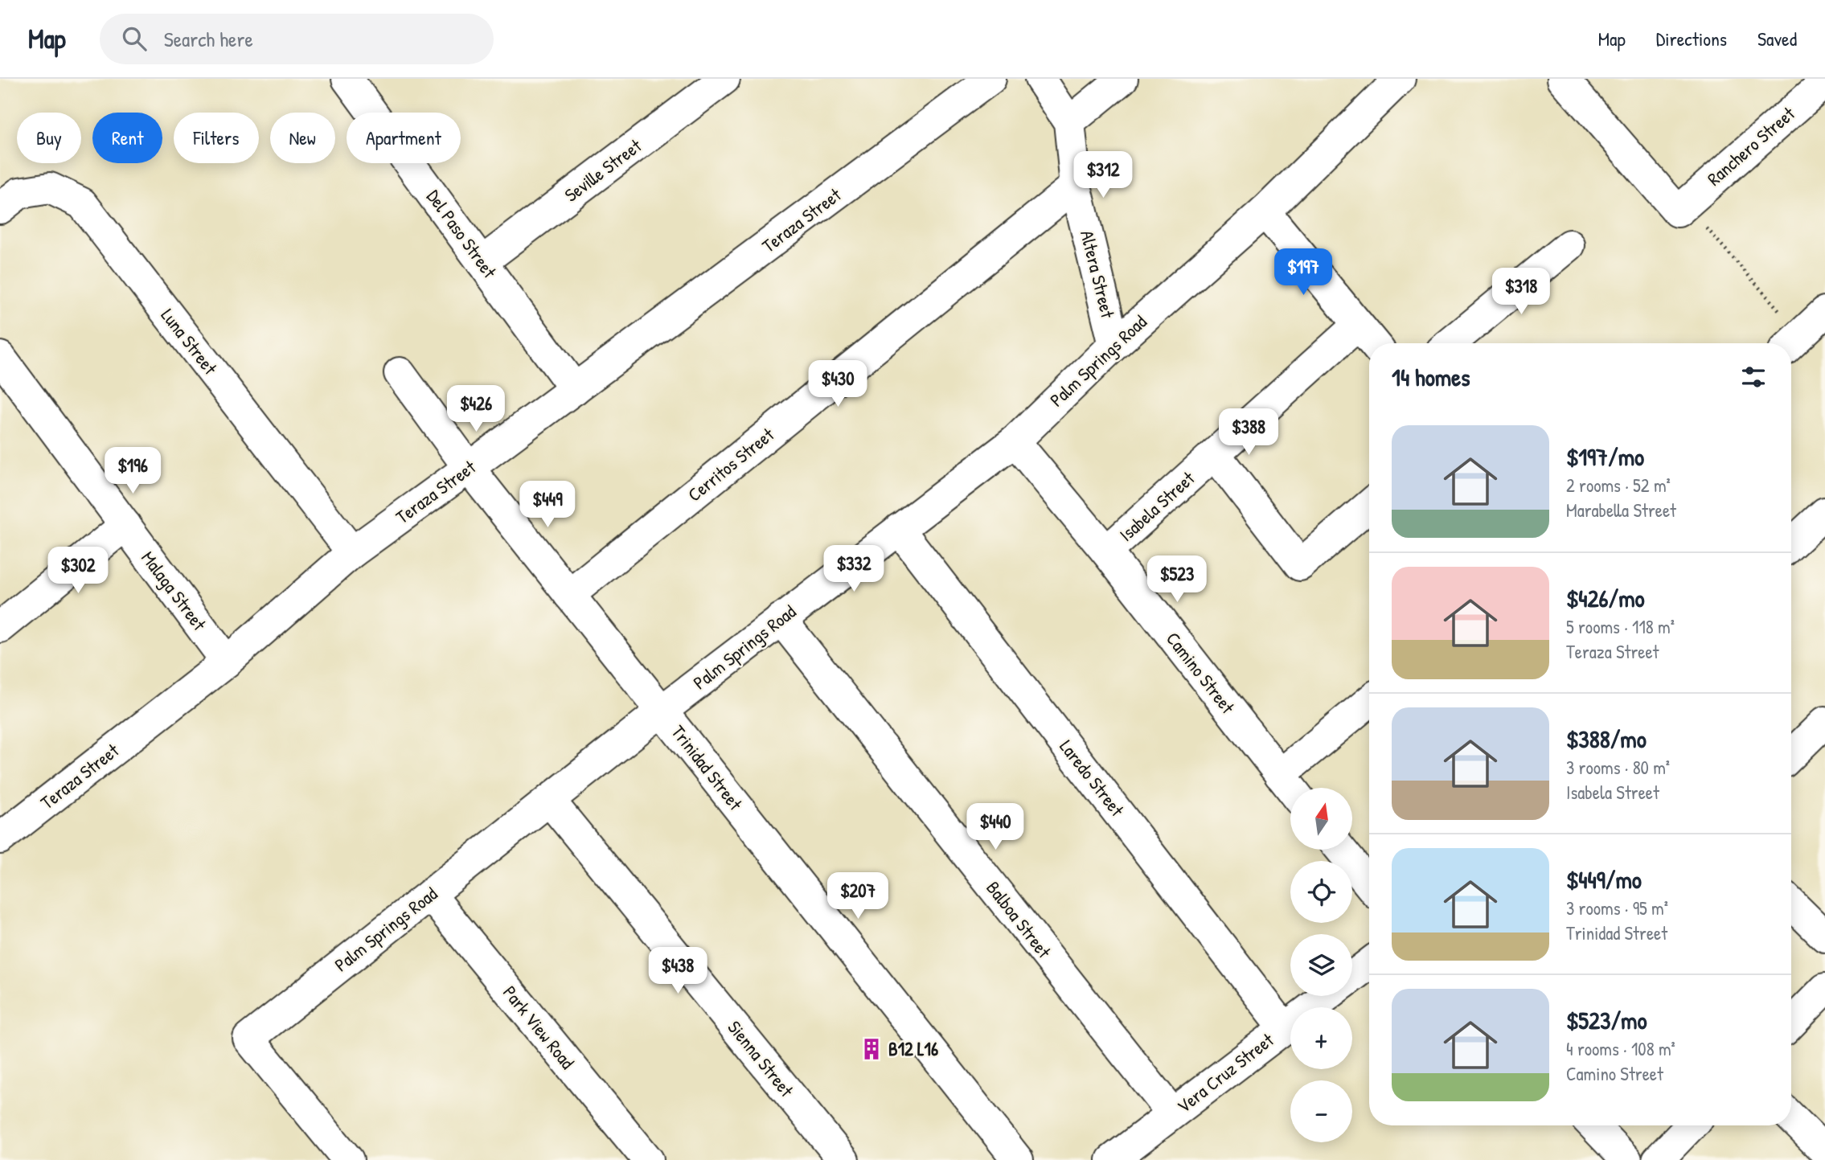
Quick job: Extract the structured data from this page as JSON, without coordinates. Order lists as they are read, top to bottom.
{
  "streets": {
    "street": [
      "Ranchero Street",
      "Seville Street",
      "Teraza Street",
      "Del Paso Street",
      "Altera Street",
      "Luna Street",
      "Palm Springs Road",
      "Cerritos Street",
      "Isabela Street",
      "Malaga Street",
      "Camino Street",
      "Trinidad Street",
      "Laredo Street",
      "Balboa Street",
      "Park View Road",
      "Sienna Street",
      "Vera Cruz Street"
    ]
  },
  "crossings": [
    ["Seville Street", "Del Paso Street"],
    ["Teraza Street", "Del Paso Street"],
    ["Teraza Street", "Luna Street"],
    ["Teraza Street", "Malaga Street"],
    ["Teraza Street", "Trinidad Street"],
    ["Altera Street", "Palm Springs Road"],
    ["Altera Street", "Cerritos Street"],
    ["Palm Springs Road", "Camino Street"],
    ["Palm Springs Road", "Trinidad Street"],
    ["Palm Springs Road", "Laredo Street"],
    ["Palm Springs Road", "Balboa Street"],
    ["Palm Springs Road", "Park View Road"],
    ["Palm Springs Road", "Sienna Street"],
    ["Cerritos Street", "Trinidad Street"],
    ["Isabela Street", "Camino Street"],
    ["Laredo Street", "Vera Cruz Street"],
    ["Balboa Street", "Vera Cruz Street"]
  ],
  "places": {
    "building": ["B12 L16"]
  },
  "north": "top",
  "page": {
    "header": "Map",
    "search": "Search here",
    "nav": ["Map", "Directions", "Saved"],
    "chip": [
      "Buy",
      "Rent",
      "Filters",
      "New",
      "Apartment"
    ],
    "price": [
      "$312",
      "$197",
      "$318",
      "$430",
      "$426",
      "$388",
      "$196",
      "$449",
      "$332",
      "$302",
      "$523",
      "$440",
      "$207",
      "$438"
    ],
    "heading": "14 homes",
    "list": [
      {
        "name": "$197/mo",
        "note": "2 rooms · 52 m² · Marabella Street"
      },
      {
        "name": "$426/mo",
        "note": "5 rooms · 118 m² · Teraza Street"
      },
      {
        "name": "$388/mo",
        "note": "3 rooms · 80 m² · Isabela Street"
      },
      {
        "name": "$449/mo",
        "note": "3 rooms · 95 m² · Trinidad Street"
      },
      {
        "name": "$523/mo",
        "note": "4 rooms · 108 m² · Camino Street"
      }
    ],
    "map_buttons": ["+", "−"]
  }
}
